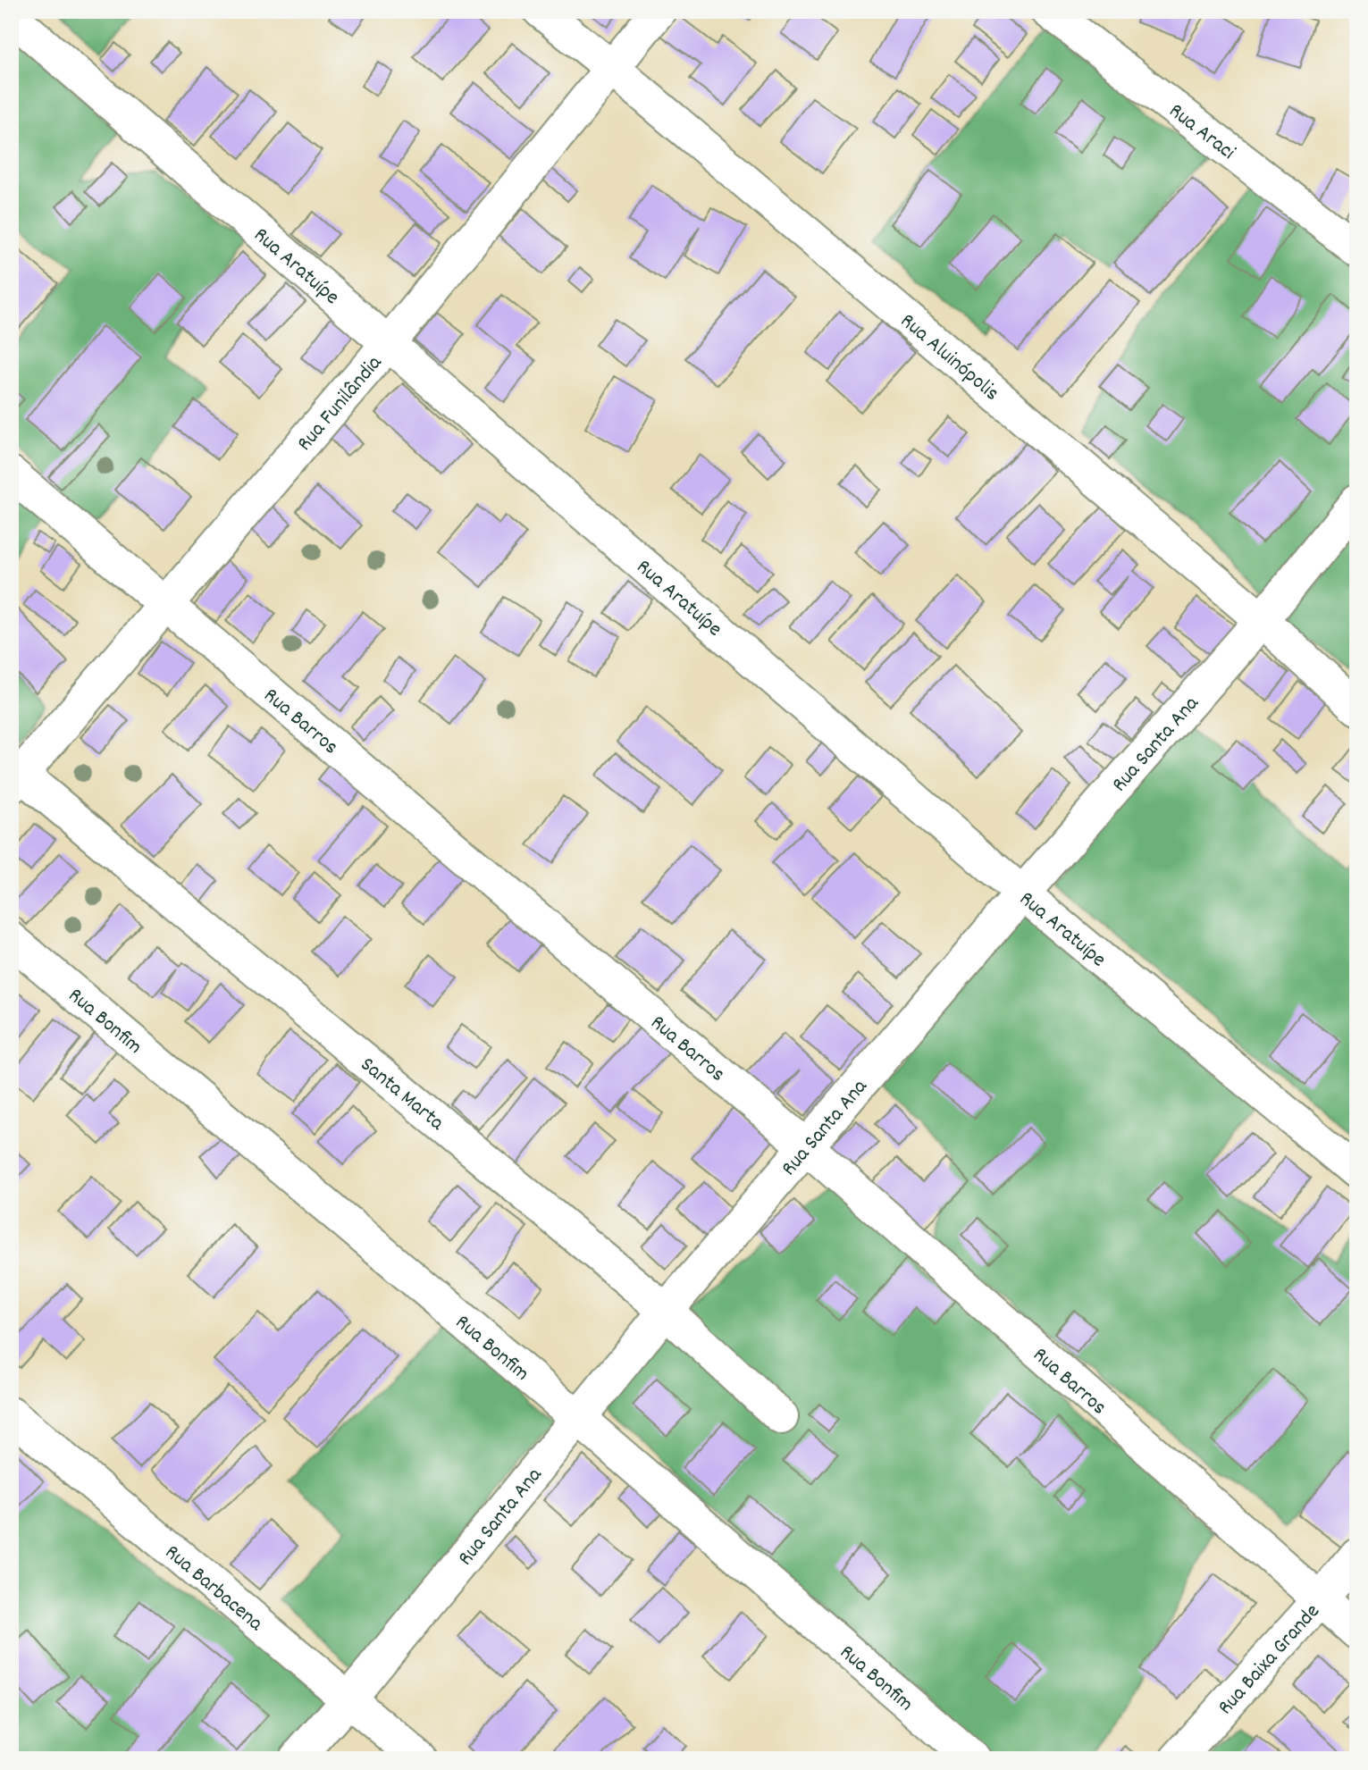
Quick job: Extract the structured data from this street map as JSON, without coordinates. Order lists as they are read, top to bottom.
{
  "streets": {
    "street": [
      "Rua Araci",
      "Rua Aratuípe",
      "Rua Aluinópolis",
      "Rua Funilândia",
      "Rua Barros",
      "Rua Santa Ana",
      "Rua Bonfim",
      "Santa Marta",
      "Rua Barbacena",
      "Rua Baixa Grande"
    ]
  },
  "crossings": [
    ["Rua Aratuípe", "Rua Funilândia"],
    ["Rua Aratuípe", "Rua Santa Ana"],
    ["Rua Aluinópolis", "Rua Funilândia"],
    ["Rua Aluinópolis", "Rua Santa Ana"],
    ["Rua Funilândia", "Rua Barros"],
    ["Rua Funilândia", "Santa Marta"],
    ["Rua Barros", "Rua Santa Ana"],
    ["Rua Barros", "Rua Baixa Grande"],
    ["Rua Santa Ana", "Rua Bonfim"],
    ["Rua Santa Ana", "Santa Marta"],
    ["Rua Santa Ana", "Rua Barbacena"]
  ]
}
